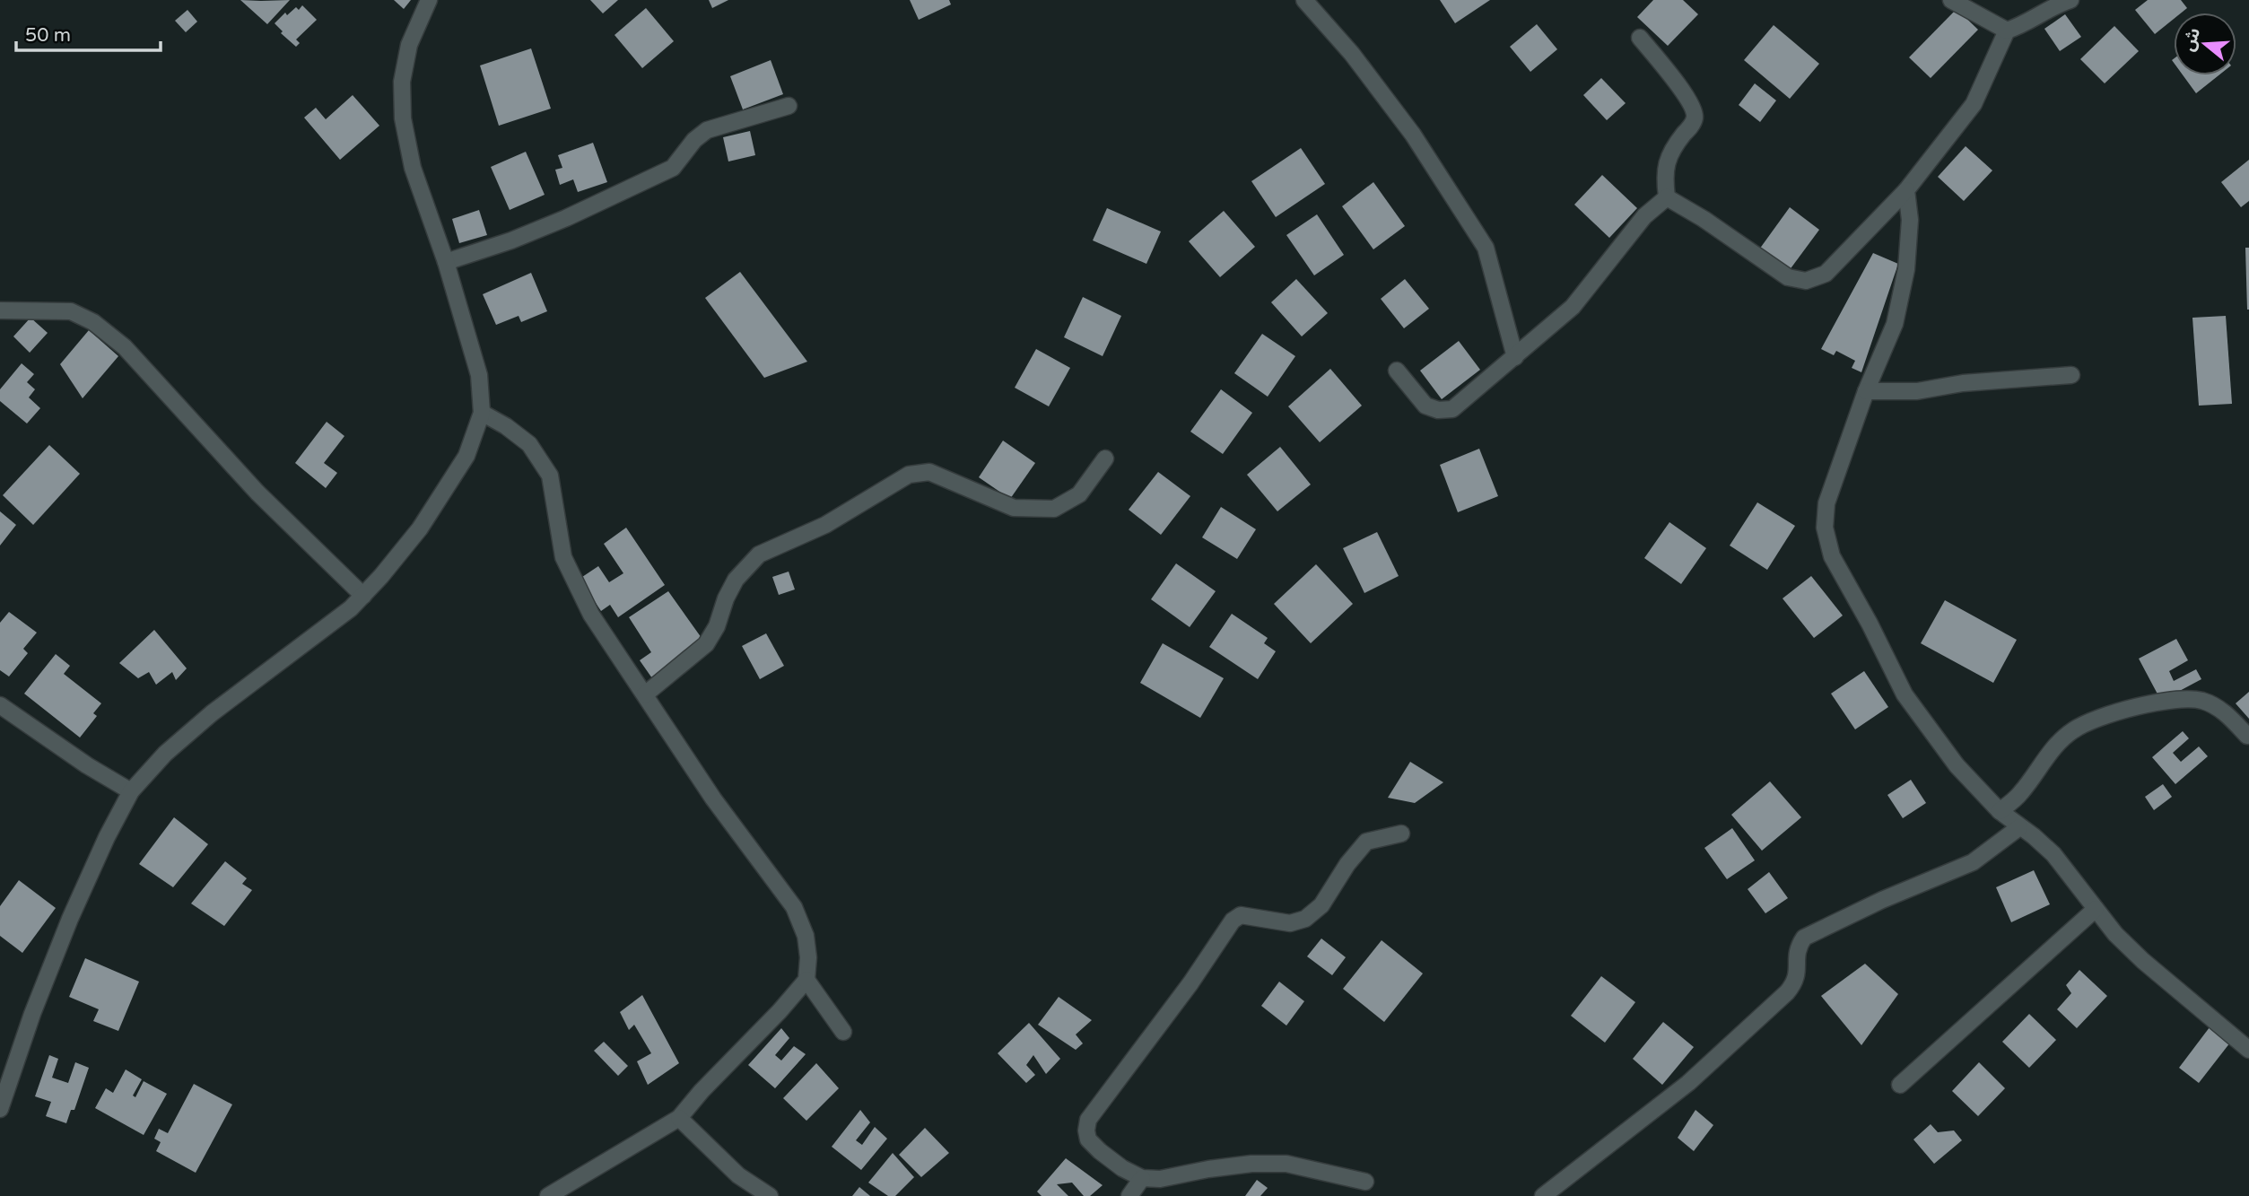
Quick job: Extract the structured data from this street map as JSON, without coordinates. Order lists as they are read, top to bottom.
{
  "scale_bar": "50 m",
  "north": "left"
}
